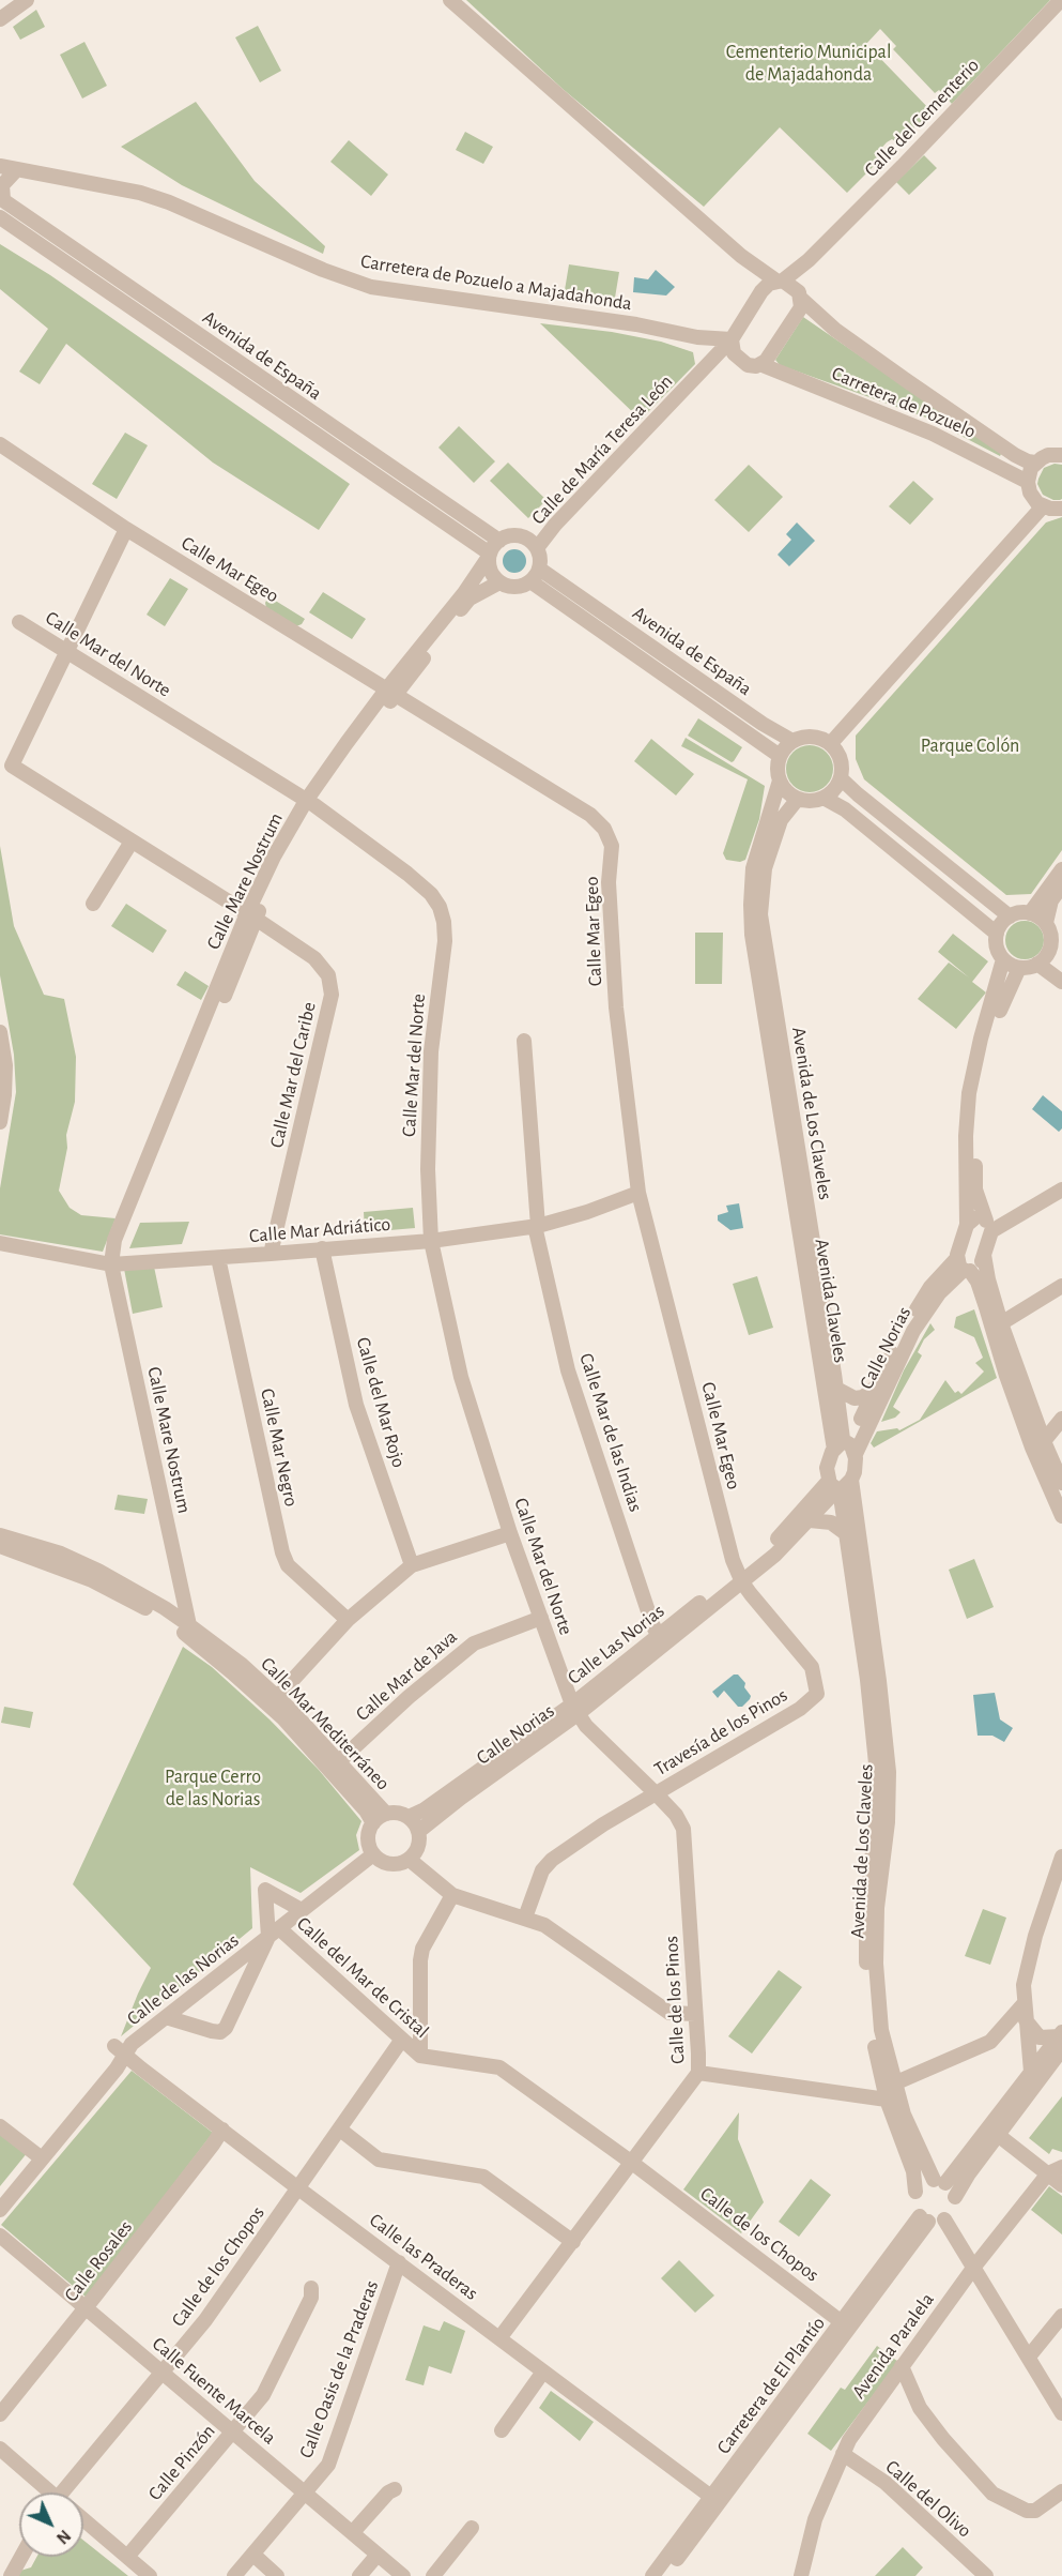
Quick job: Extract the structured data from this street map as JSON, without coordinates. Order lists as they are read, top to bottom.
{
  "streets": {
    "street": [
      "Calle del Cementerio",
      "Carretera de Pozuelo a Majadahonda",
      "Avenida de España",
      "Carretera de Pozuelo",
      "Calle de María Teresa León",
      "Calle Mar Egeo",
      "Calle Mar del Norte",
      "Calle Mare Nostrum",
      "Calle Mar del Caribe",
      "Avenida de Los Claveles",
      "Calle Mar Adriático",
      "Avenida Claveles",
      "Calle Norias",
      "Calle del Mar Rojo",
      "Calle Mar de las Indias",
      "Calle Mar Negro",
      "Calle Las Norias",
      "Calle Mar de Java",
      "Calle Mar Mediterráneo",
      "Travesía de los Pinos",
      "Calle del Mar de Cristal",
      "Calle de las Norias",
      "Calle de los Pinos",
      "Calle de los Chopos",
      "Calle las Praderas",
      "Calle Rosales",
      "Avenida Paralela",
      "Calle Oasis de la Praderas",
      "Carretera de El Plantío",
      "Calle Fuente Marcela",
      "Calle Pinzón",
      "Calle del Olivo"
    ]
  },
  "crossings": [
    ["Carretera de Pozuelo a Majadahonda", "Avenida de España"],
    ["Carretera de Pozuelo a Majadahonda", "Calle de María Teresa León"],
    ["Avenida de España", "Calle de María Teresa León"],
    ["Avenida de España", "Calle Mare Nostrum"],
    ["Avenida de España", "Avenida de Los Claveles"],
    ["Avenida de España", "Avenida Claveles"],
    ["Calle de María Teresa León", "Calle Mare Nostrum"],
    ["Calle Mar Egeo", "Calle Mare Nostrum"],
    ["Calle Mar Egeo", "Calle Mar Adriático"],
    ["Calle Mar Egeo", "Calle Norias"],
    ["Calle Mar Egeo", "Travesía de los Pinos"],
    ["Calle Mar del Norte", "Calle Mare Nostrum"],
    ["Calle Mar del Norte", "Calle Mar del Caribe"],
    ["Calle Mar del Norte", "Calle Mar Adriático"],
    ["Calle Mar del Norte", "Calle Norias"],
    ["Calle Mar del Norte", "Calle Las Norias"],
    ["Calle Mar del Norte", "Calle Mar de Java"],
    ["Calle Mar del Norte", "Calle de los Pinos"],
    ["Calle Mare Nostrum", "Calle Mar del Caribe"],
    ["Calle Mare Nostrum", "Calle Mar Adriático"],
    ["Calle Mare Nostrum", "Calle Mar Mediterráneo"],
    ["Calle Mar del Caribe", "Calle Mar Adriático"],
    ["Avenida de Los Claveles", "Avenida Claveles"],
    ["Avenida de Los Claveles", "Calle Norias"],
    ["Avenida de Los Claveles", "Carretera de El Plantío"],
    ["Calle Mar Adriático", "Calle del Mar Rojo"],
    ["Calle Mar Adriático", "Calle Mar de las Indias"],
    ["Calle Mar Adriático", "Calle Mar Negro"],
    ["Avenida Claveles", "Calle Norias"],
    ["Calle Norias", "Calle Mar de las Indias"],
    ["Calle Norias", "Calle Las Norias"],
    ["Calle Norias", "Calle Mar Mediterráneo"],
    ["Calle Norias", "Travesía de los Pinos"],
    ["Calle Norias", "Calle de las Norias"],
    ["Calle Norias", "Calle de los Pinos"],
    ["Calle Las Norias", "Calle Mar Mediterráneo"],
    ["Calle Las Norias", "Calle de las Norias"],
    ["Calle Las Norias", "Calle de los Pinos"],
    ["Calle Mar de Java", "Calle Mar Mediterráneo"],
    ["Calle Mar Mediterráneo", "Calle de las Norias"],
    ["Travesía de los Pinos", "Calle de los Pinos"],
    ["Calle del Mar de Cristal", "Calle de las Norias"],
    ["Calle del Mar de Cristal", "Calle de los Chopos"],
    ["Calle de las Norias", "Calle las Praderas"],
    ["Calle de los Pinos", "Calle de los Chopos"],
    ["Calle de los Pinos", "Calle las Praderas"],
    ["Calle de los Chopos", "Calle las Praderas"],
    ["Calle de los Chopos", "Carretera de El Plantío"],
    ["Calle de los Chopos", "Calle Fuente Marcela"],
    ["Calle las Praderas", "Calle Rosales"],
    ["Calle las Praderas", "Calle Oasis de la Praderas"],
    ["Calle las Praderas", "Carretera de El Plantío"],
    ["Calle Rosales", "Calle Fuente Marcela"],
    ["Avenida Paralela", "Calle del Olivo"],
    ["Calle Oasis de la Praderas", "Calle Fuente Marcela"],
    ["Calle Fuente Marcela", "Calle Pinzón"]
  ],
  "parks": ["Cementerio Municipal de Majadahonda", "Parque Colón", "Parque Cerro de las Norias"],
  "north": "bottom right"
}
